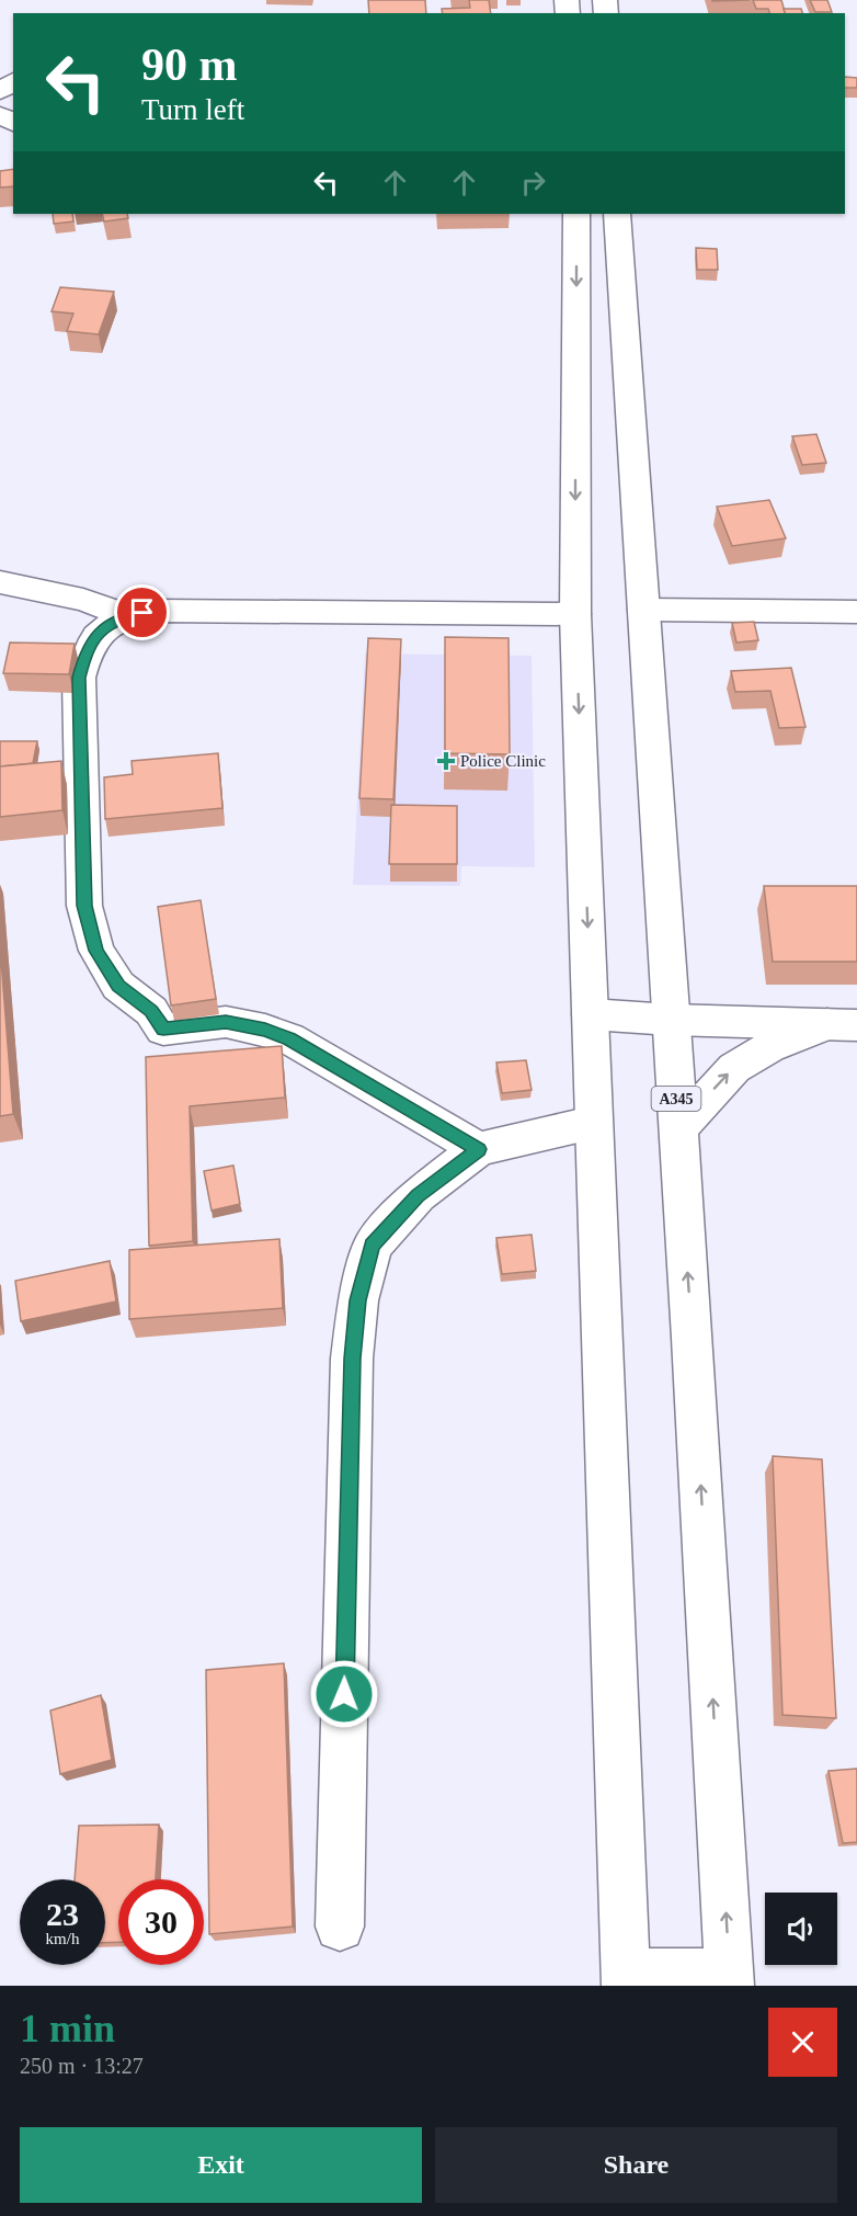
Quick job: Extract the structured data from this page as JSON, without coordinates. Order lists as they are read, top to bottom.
{
  "streets": {
    "main road": ["A345"]
  },
  "places": {
    "health": ["Police Clinic"]
  },
  "page": {
    "turn": ["90 m", "Turn left"],
    "speed": "23 km/h",
    "limit": "30",
    "heading": ["1 min", "250 m · 13:27"],
    "buttons": ["Exit", "Share"]
  }
}
